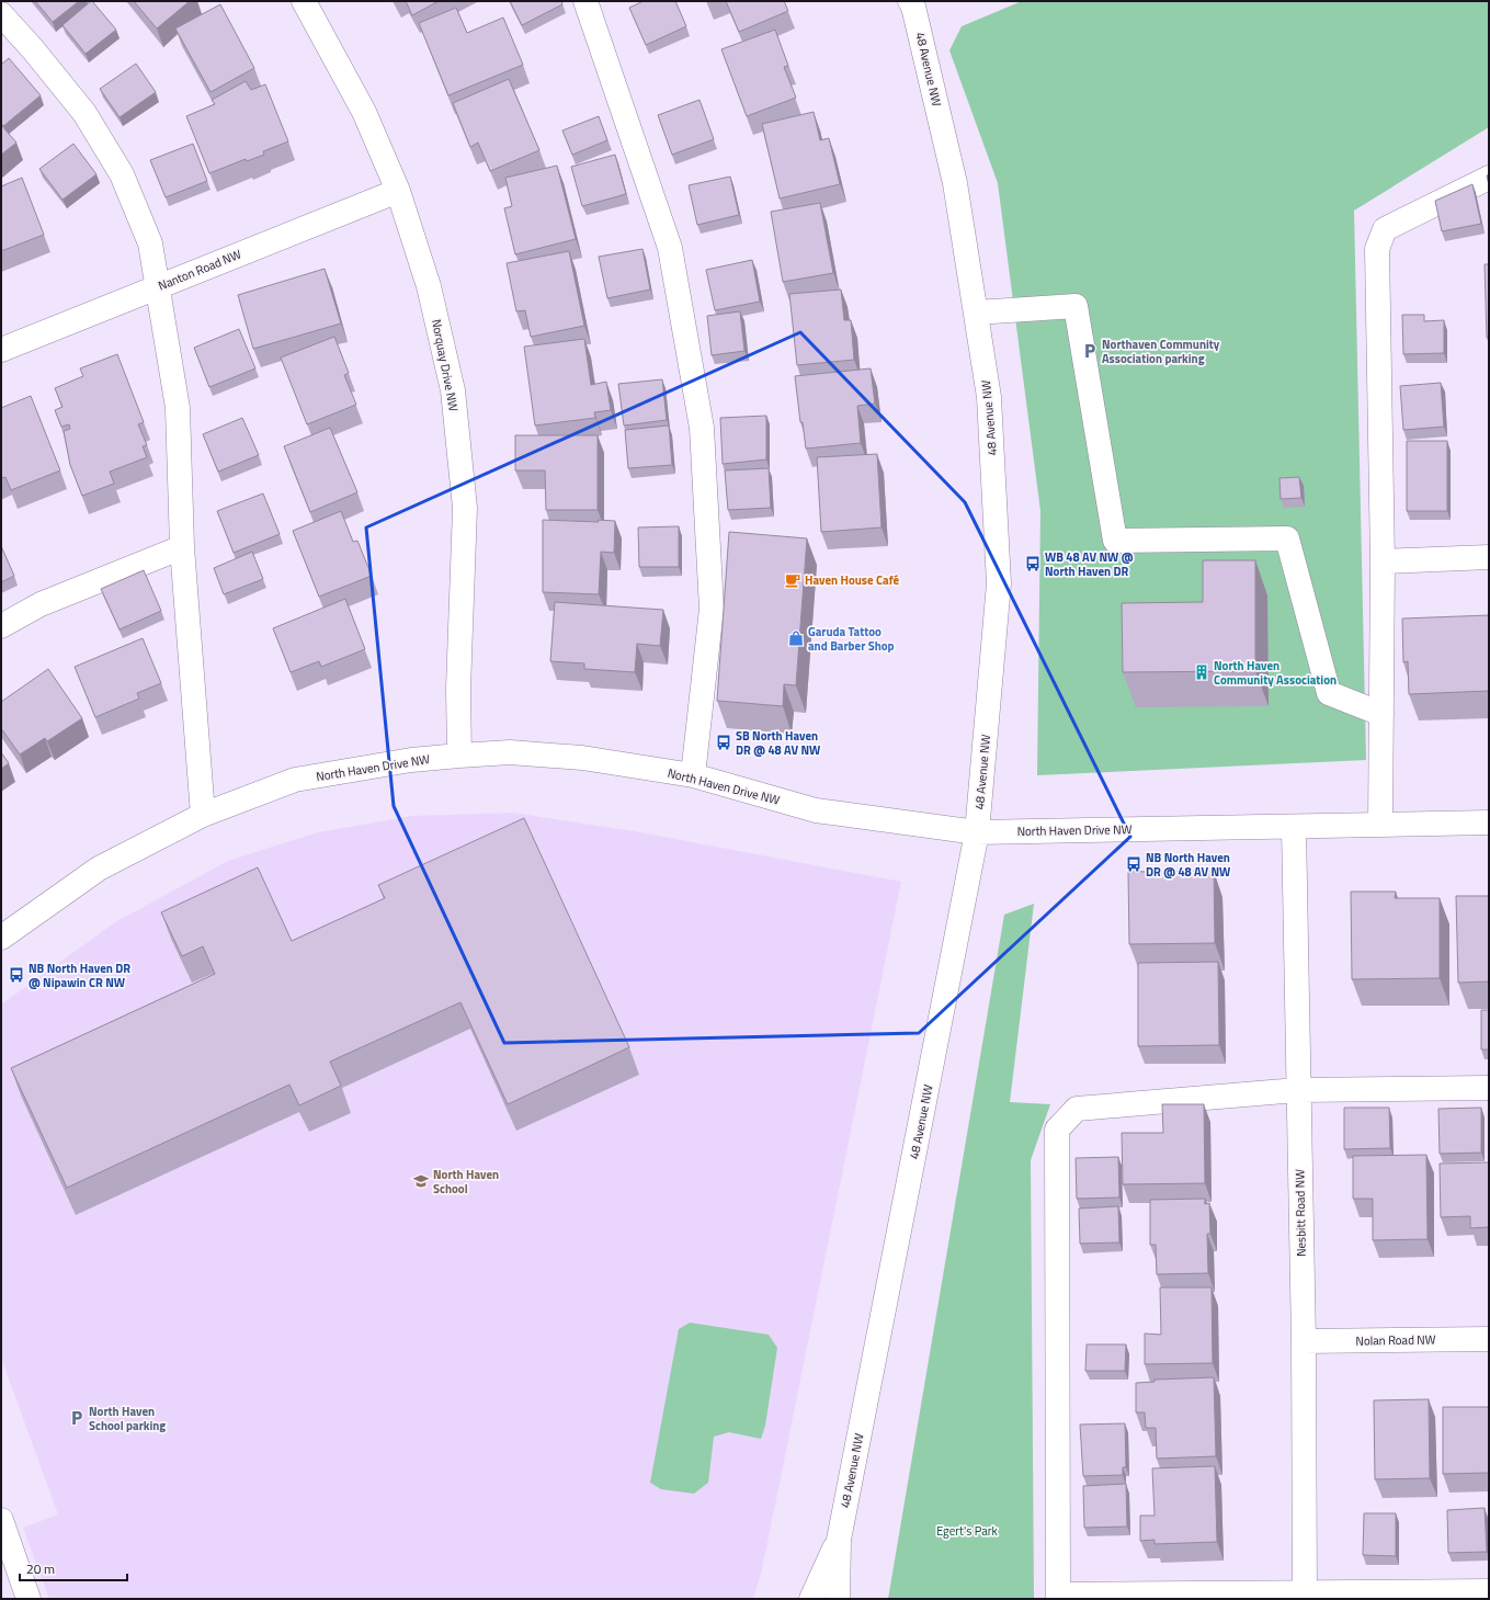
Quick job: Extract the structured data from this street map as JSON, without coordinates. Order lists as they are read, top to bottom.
{
  "streets": {
    "street": [
      "48 Avenue NW",
      "Nanton Road NW",
      "Norquay Drive NW",
      "North Haven Drive NW",
      "Nesbitt Road NW",
      "Nolan Road NW"
    ]
  },
  "crossings": [
    ["48 Avenue NW", "North Haven Drive NW"],
    ["Nanton Road NW", "Norquay Drive NW"],
    ["Norquay Drive NW", "North Haven Drive NW"],
    ["North Haven Drive NW", "Nesbitt Road NW"],
    ["Nesbitt Road NW", "Nolan Road NW"]
  ],
  "parks": ["Egert's Park"],
  "places": {
    "parking": ["Northaven Community Association parking", "North Haven School parking"],
    "bus stop": [
      "WB 48 AV NW @ North Haven DR",
      "SB North Haven DR @ 48 AV NW",
      "NB North Haven DR @ 48 AV NW",
      "NB North Haven DR @ Nipawin CR NW"
    ],
    "cafe": ["Haven House Café"],
    "shop": ["Garuda Tattoo and Barber Shop"],
    "building": ["North Haven Community Association"],
    "school or university": ["North Haven School"]
  },
  "scale_bar": "20 m"
}
